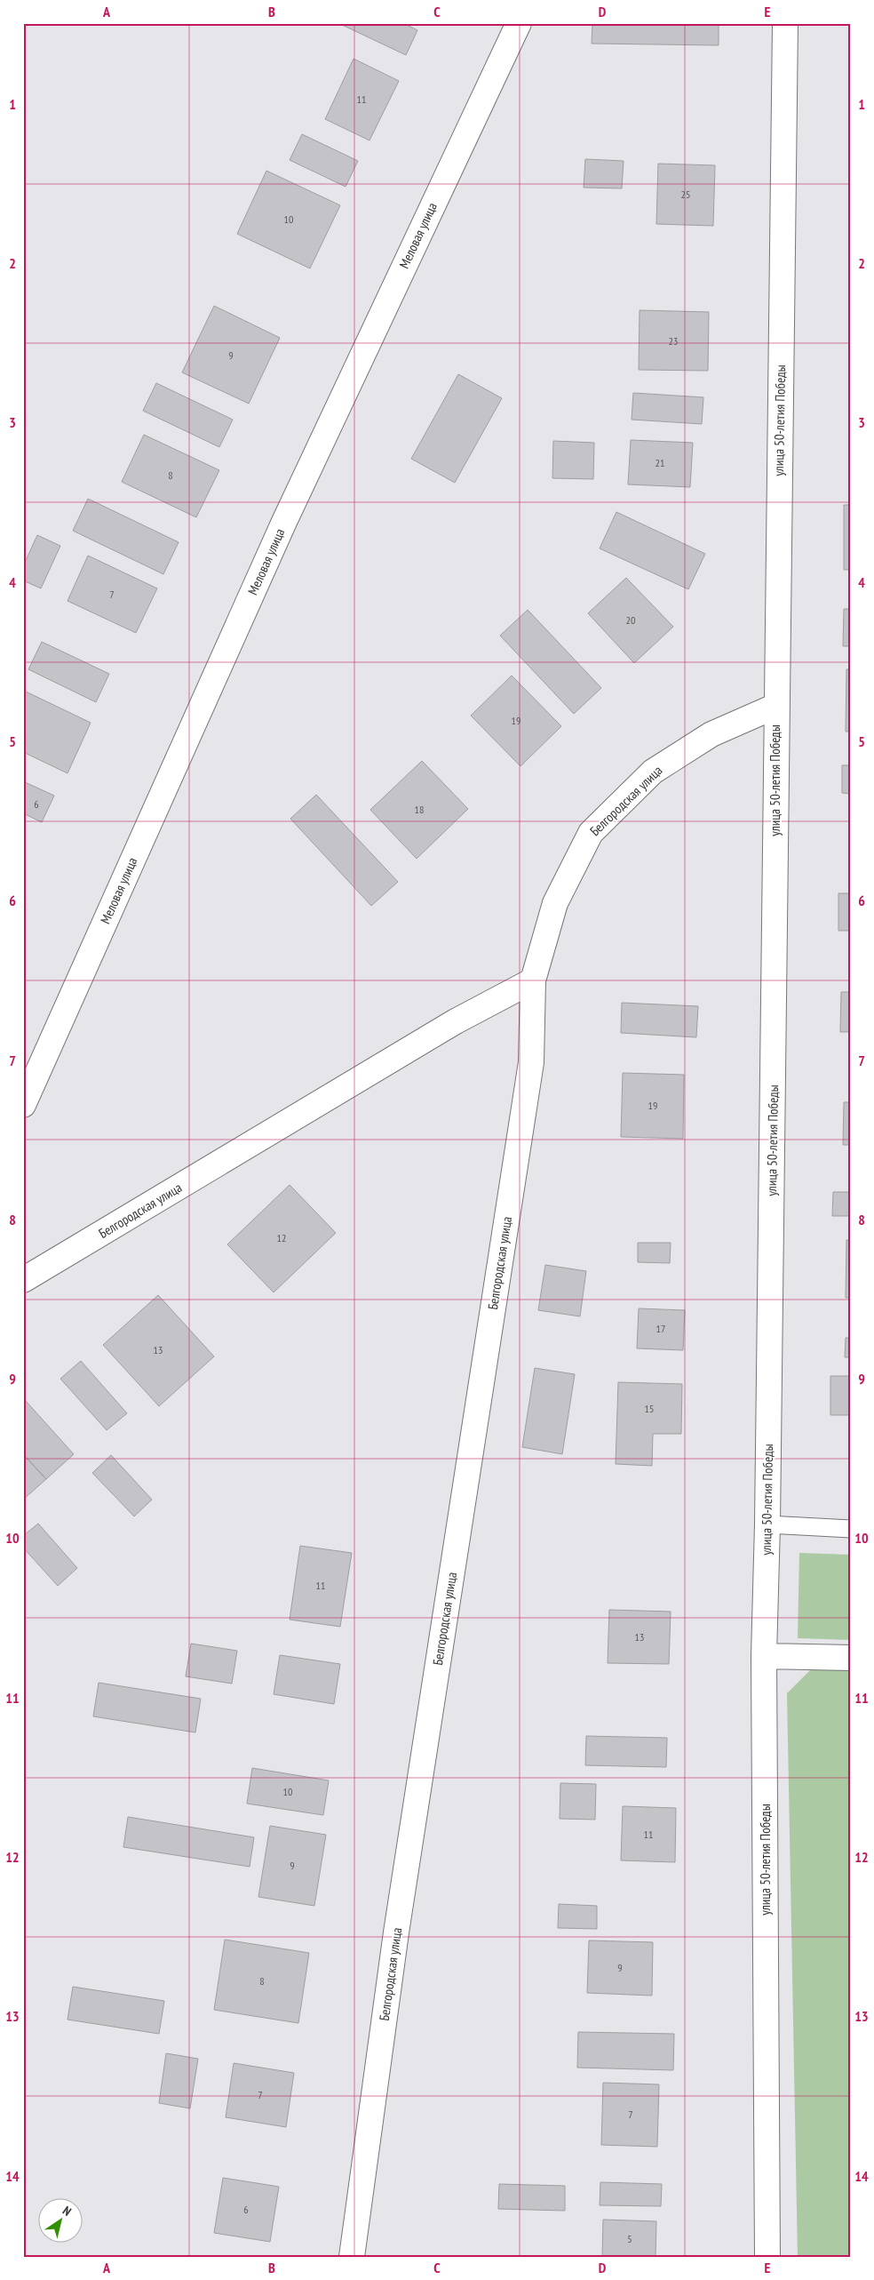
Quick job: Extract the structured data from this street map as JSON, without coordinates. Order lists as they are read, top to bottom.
{
  "streets": {
    "street": ["Меловая улица", "улица 50-летия Победы", "Белгородская улица"]
  },
  "crossings": [
    ["улица 50-летия Победы", "Белгородская улица"]
  ],
  "house_numbers": [
    "11",
    "25",
    "10",
    "23",
    "9",
    "21",
    "8",
    "7",
    "20",
    "19",
    "6",
    "18",
    "19",
    "12",
    "17",
    "13",
    "15",
    "11",
    "13",
    "10",
    "11",
    "9",
    "9",
    "8",
    "7",
    "7",
    "6",
    "5"
  ],
  "north": "top right",
  "grid": {
    "columns": [
      "A",
      "B",
      "C",
      "D",
      "E"
    ],
    "rows": [
      "1",
      "2",
      "3",
      "4",
      "5",
      "6",
      "7",
      "8",
      "9",
      "10",
      "11",
      "12",
      "13",
      "14"
    ]
  }
}
